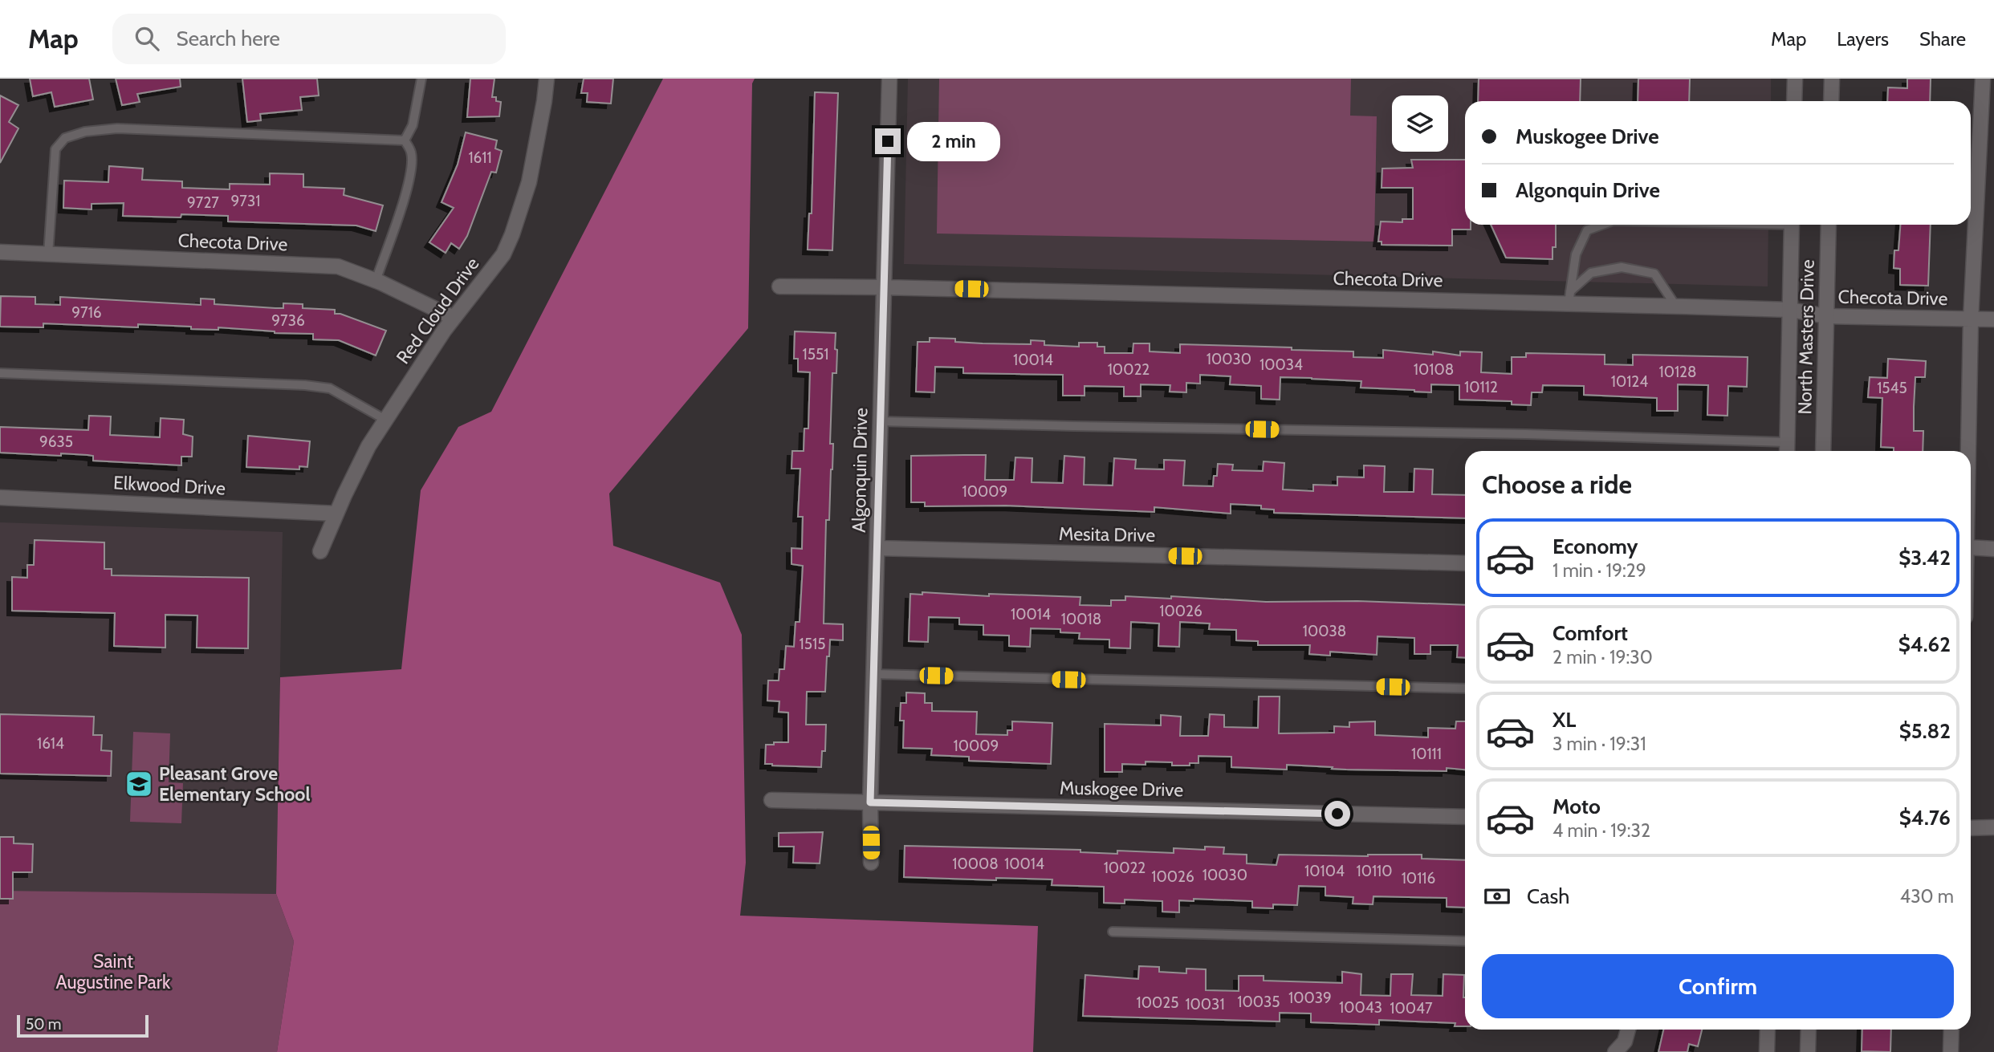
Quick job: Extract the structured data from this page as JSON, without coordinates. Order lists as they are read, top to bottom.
{
  "streets": {
    "street": [
      "Checota Drive",
      "Red Cloud Drive",
      "North Masters Drive",
      "Algonquin Drive",
      "Elkwood Drive",
      "Mesita Drive",
      "Muskogee Drive"
    ]
  },
  "crossings": [
    ["Checota Drive", "Red Cloud Drive"],
    ["Checota Drive", "North Masters Drive"],
    ["Checota Drive", "Algonquin Drive"],
    ["Red Cloud Drive", "Elkwood Drive"],
    ["Algonquin Drive", "Mesita Drive"],
    ["Algonquin Drive", "Muskogee Drive"]
  ],
  "parks": ["Saint Augustine Park"],
  "places": {
    "school or university": ["Pleasant Grove Elementary School"]
  },
  "house_numbers": [
    "1611",
    "9731",
    "9727",
    "9716",
    "9736",
    "1551",
    "10030",
    "10014",
    "10034",
    "10022",
    "10108",
    "10128",
    "10124",
    "10112",
    "1545",
    "9635",
    "10009",
    "10026",
    "10014",
    "10018",
    "10038",
    "1515",
    "1614",
    "10009",
    "10111",
    "10008",
    "10014",
    "10022",
    "10104",
    "10110",
    "10030",
    "10026",
    "10116",
    "10039",
    "10035",
    "10025",
    "10031",
    "10043",
    "10047"
  ],
  "scale_bar": "50 m",
  "page": {
    "header": "Map",
    "search": "Search here",
    "nav": ["Map", "Layers", "Share"],
    "banner": ["Muskogee Drive", "Algonquin Drive"],
    "bubble": "2 min",
    "heading": "Choose a ride",
    "list": [
      {
        "name": "Economy",
        "note": "1 min · 19:29",
        "value": "$3.42"
      },
      {
        "name": "Comfort",
        "note": "2 min · 19:30",
        "value": "$4.62"
      },
      {
        "name": "XL",
        "note": "3 min · 19:31",
        "value": "$5.82"
      },
      {
        "name": "Moto",
        "note": "4 min · 19:32",
        "value": "$4.76"
      }
    ],
    "pay": ["Cash", "430 m"],
    "buttons": "Confirm",
    "scale": "50 m"
  }
}
